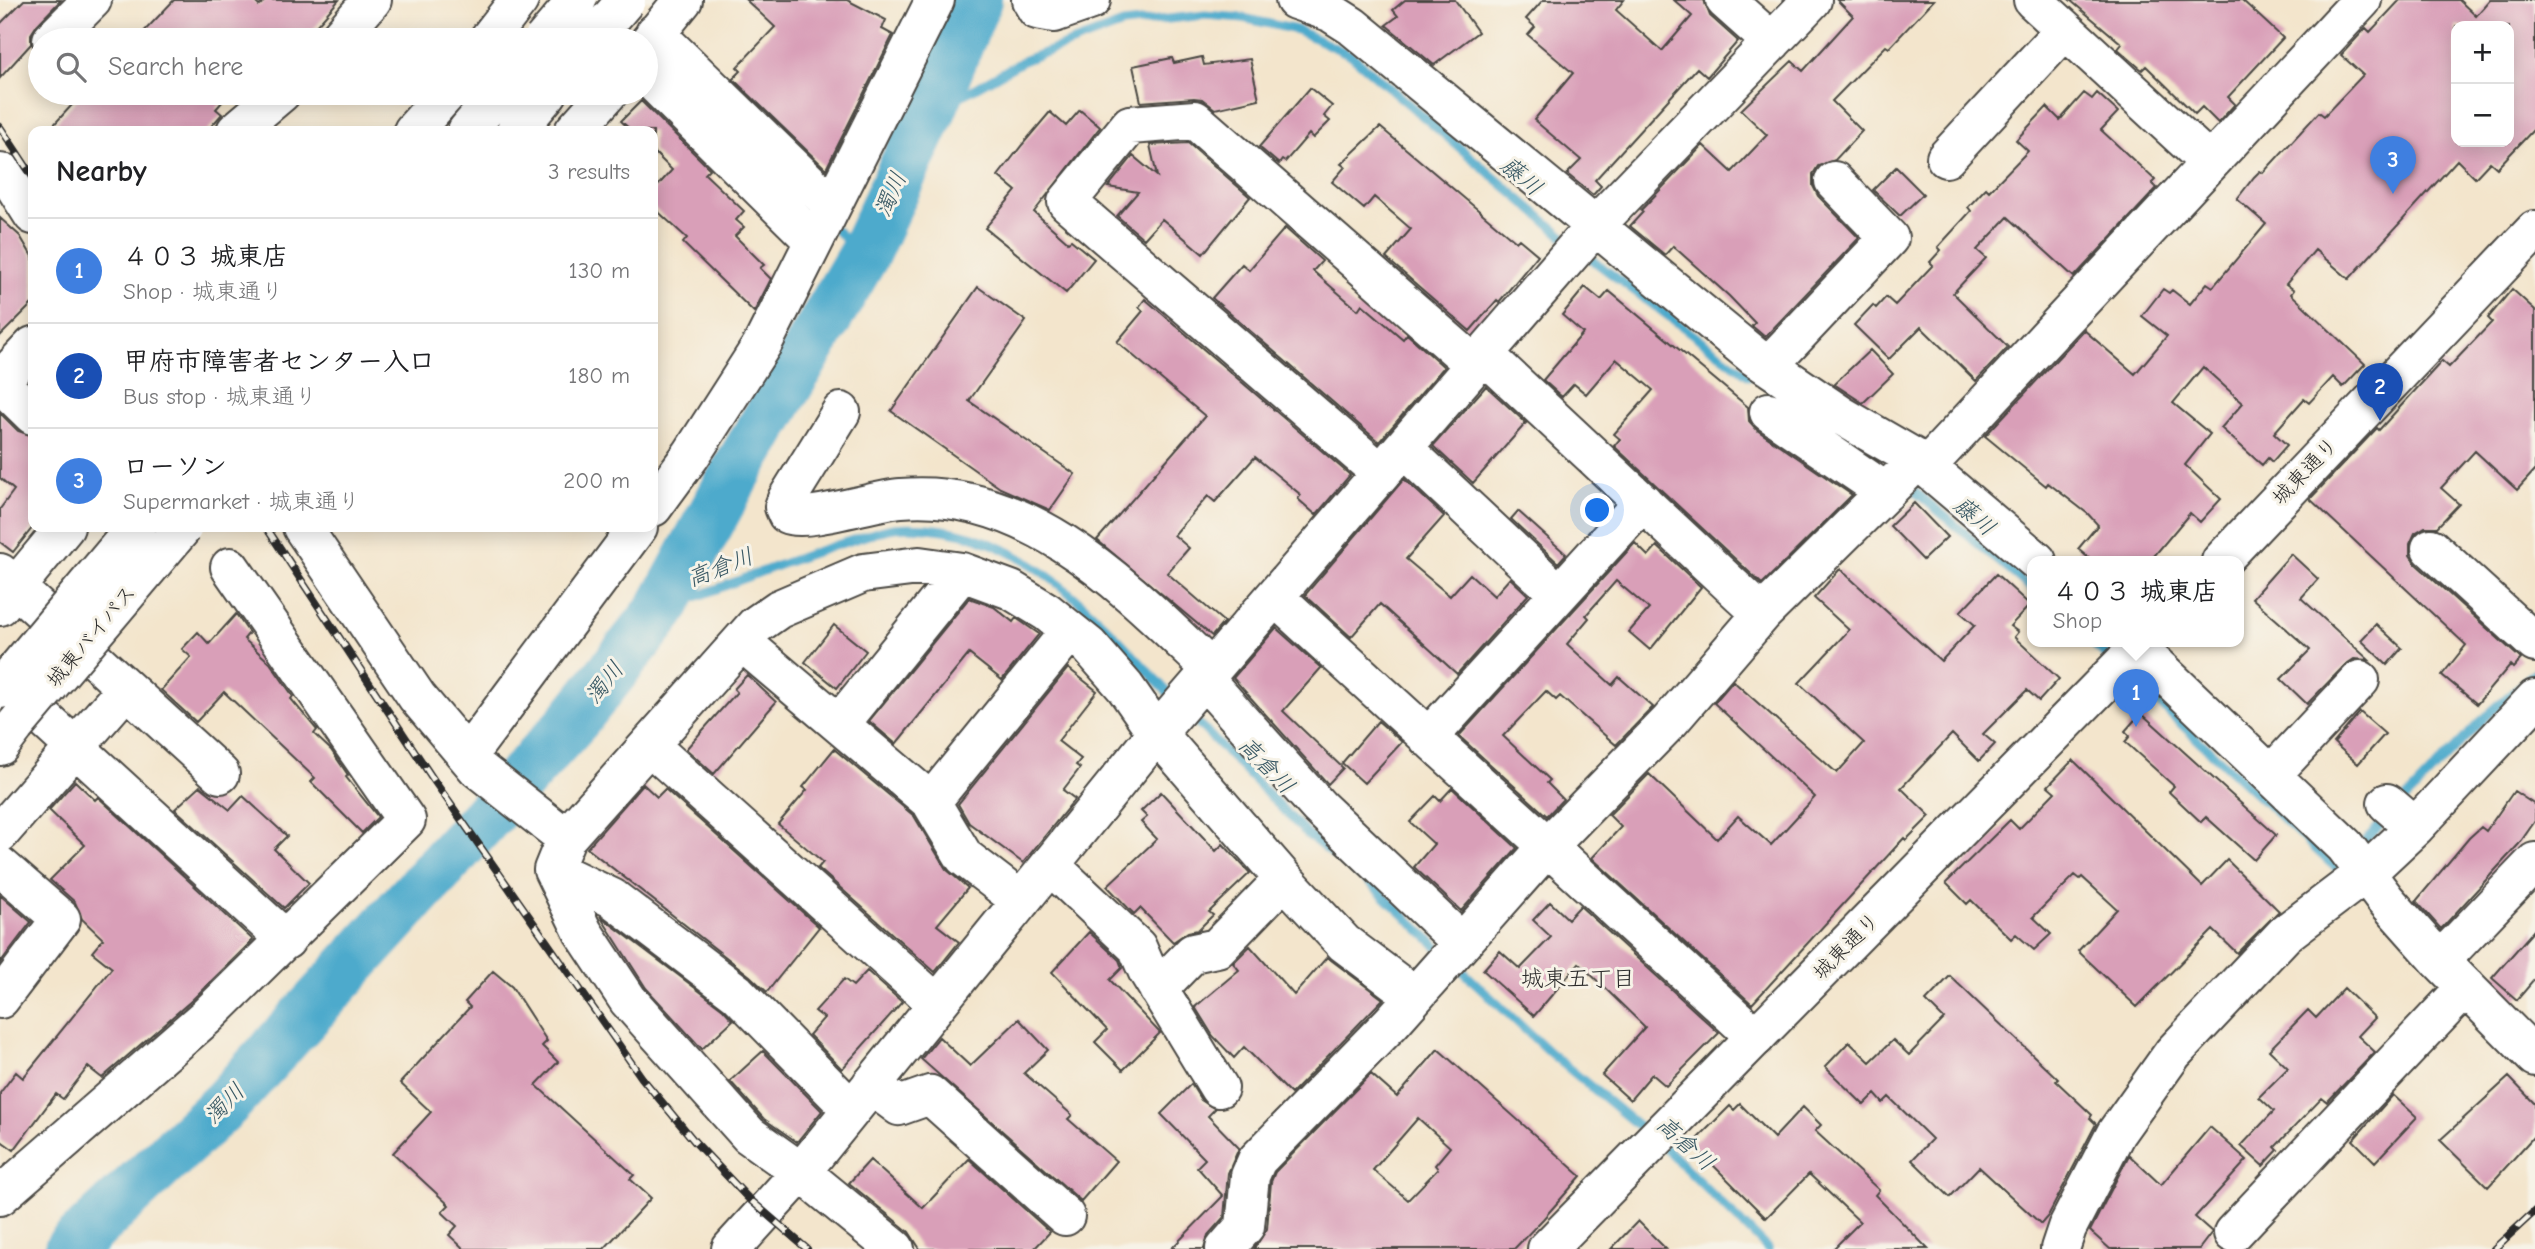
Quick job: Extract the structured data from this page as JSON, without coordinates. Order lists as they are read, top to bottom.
{
  "streets": {
    "main road": ["城東通り", "城東バイパス"]
  },
  "districts": ["城東五丁目"],
  "water": ["藤川", "濁川", "高倉川"],
  "page": {
    "map_buttons": ["+", "−"],
    "search": "Search here",
    "heading": ["Nearby", "3 results"],
    "pins": ["3", "2", "1"],
    "list": [
      {
        "mark": "1",
        "name": "４０３ 城東店",
        "note": "Shop · 城東通り",
        "value": "130 m"
      },
      {
        "mark": "2",
        "name": "甲府市障害者センター入口",
        "note": "Bus stop · 城東通り",
        "value": "180 m"
      },
      {
        "mark": "3",
        "name": "ローソン",
        "note": "Supermarket · 城東通り",
        "value": "200 m"
      }
    ],
    "popup": ["４０３ 城東店", "Shop"]
  }
}
